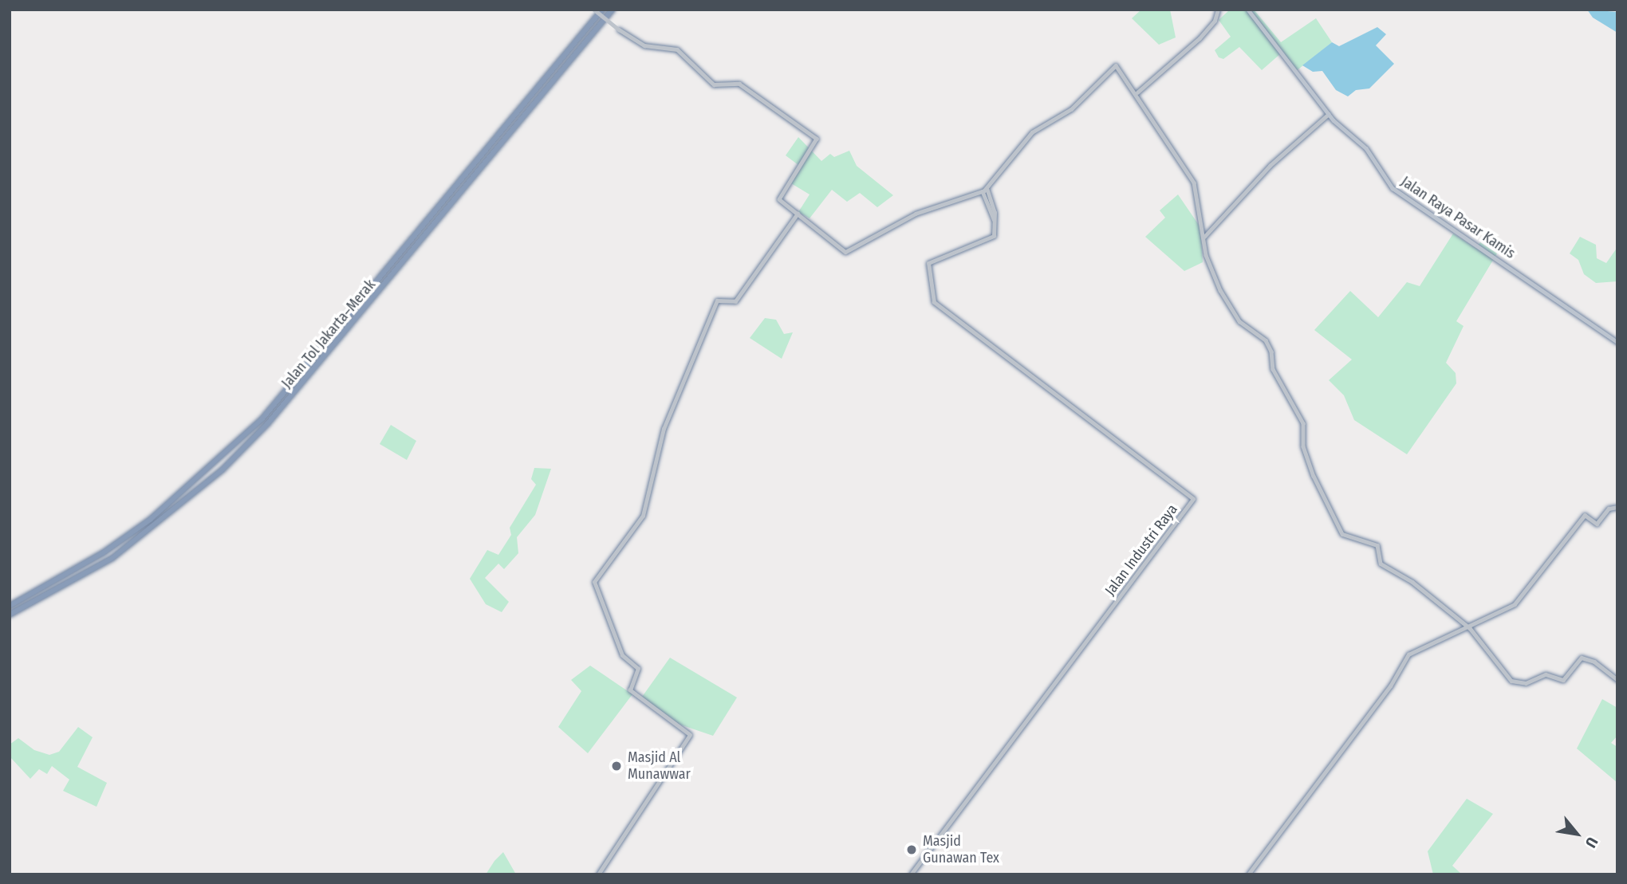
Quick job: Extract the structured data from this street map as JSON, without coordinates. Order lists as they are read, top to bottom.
{
  "streets": {
    "highway": ["Jalan Tol Jakarta–Merak"],
    "main road": ["Jalan Raya Pasar Kamis"],
    "street": ["Jalan Industri Raya"]
  },
  "places": ["Masjid Al Munawwar", "Masjid Gunawan Tex"],
  "north": "bottom right"
}
